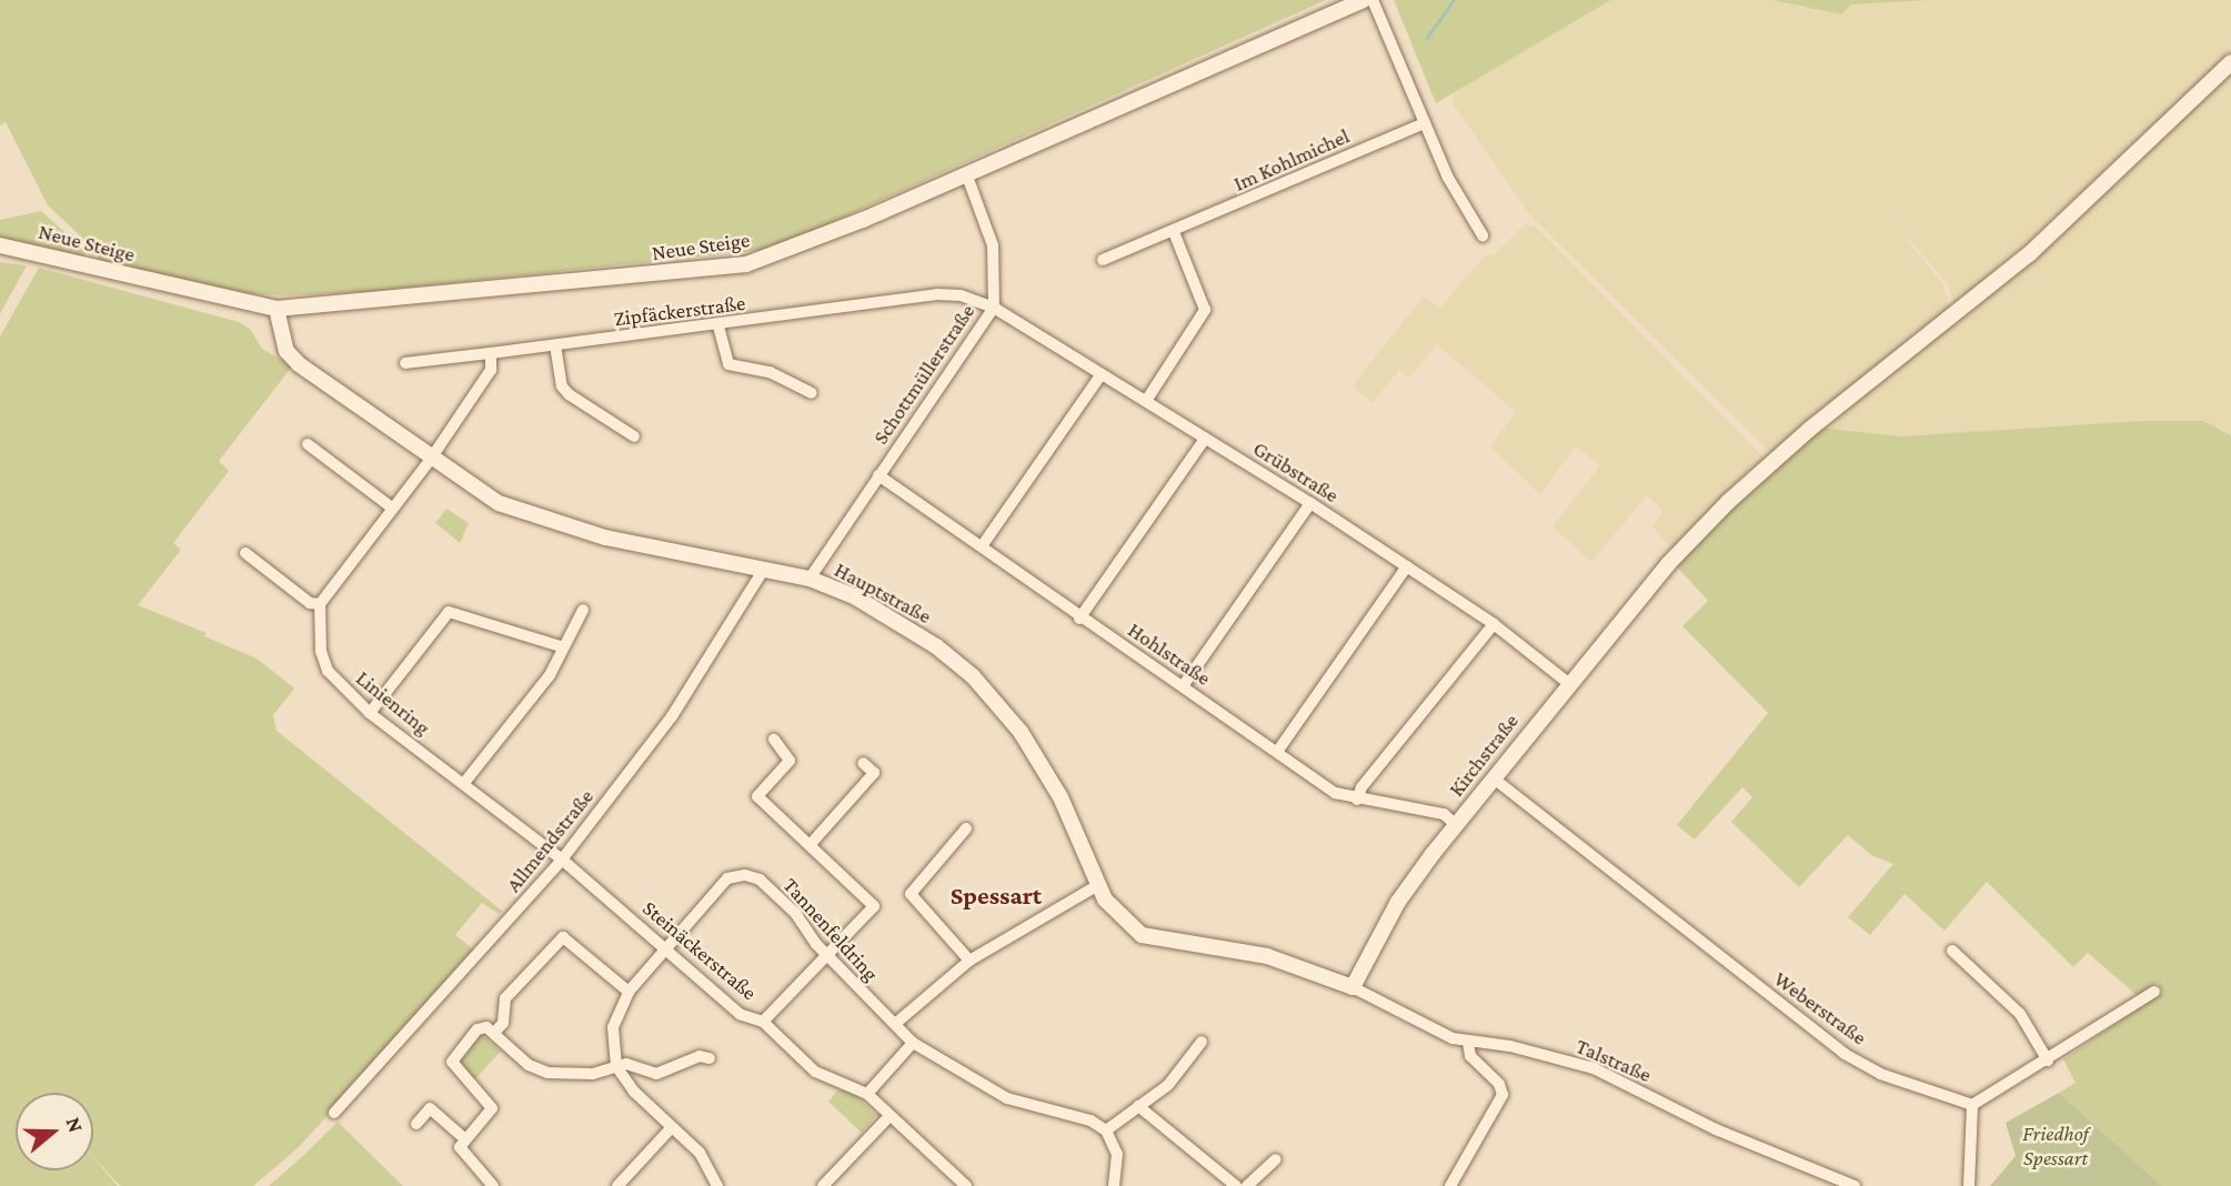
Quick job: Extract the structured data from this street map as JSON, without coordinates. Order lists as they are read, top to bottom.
{
  "streets": {
    "street": [
      "Im Kohlmichel",
      "Neue Steige",
      "Zipfäckerstraße",
      "Schottmüllerstraße",
      "Grübstraße",
      "Hauptstraße",
      "Hohlstraße",
      "Linienring",
      "Kirchstraße",
      "Allmendstraße",
      "Tannenfeldring",
      "Steinäckerstraße",
      "Weberstraße",
      "Talstraße"
    ]
  },
  "crossings": [
    ["Neue Steige", "Schottmüllerstraße"],
    ["Neue Steige", "Hauptstraße"],
    ["Zipfäckerstraße", "Schottmüllerstraße"],
    ["Zipfäckerstraße", "Grübstraße"],
    ["Schottmüllerstraße", "Grübstraße"],
    ["Schottmüllerstraße", "Hauptstraße"],
    ["Schottmüllerstraße", "Hohlstraße"],
    ["Grübstraße", "Kirchstraße"],
    ["Hauptstraße", "Kirchstraße"],
    ["Hauptstraße", "Allmendstraße"],
    ["Hauptstraße", "Talstraße"],
    ["Hohlstraße", "Kirchstraße"],
    ["Linienring", "Allmendstraße"],
    ["Linienring", "Steinäckerstraße"],
    ["Kirchstraße", "Weberstraße"],
    ["Kirchstraße", "Talstraße"],
    ["Allmendstraße", "Steinäckerstraße"],
    ["Tannenfeldring", "Steinäckerstraße"]
  ],
  "districts": ["Spessart"],
  "parks": ["Friedhof Spessart"],
  "north": "right"
}
